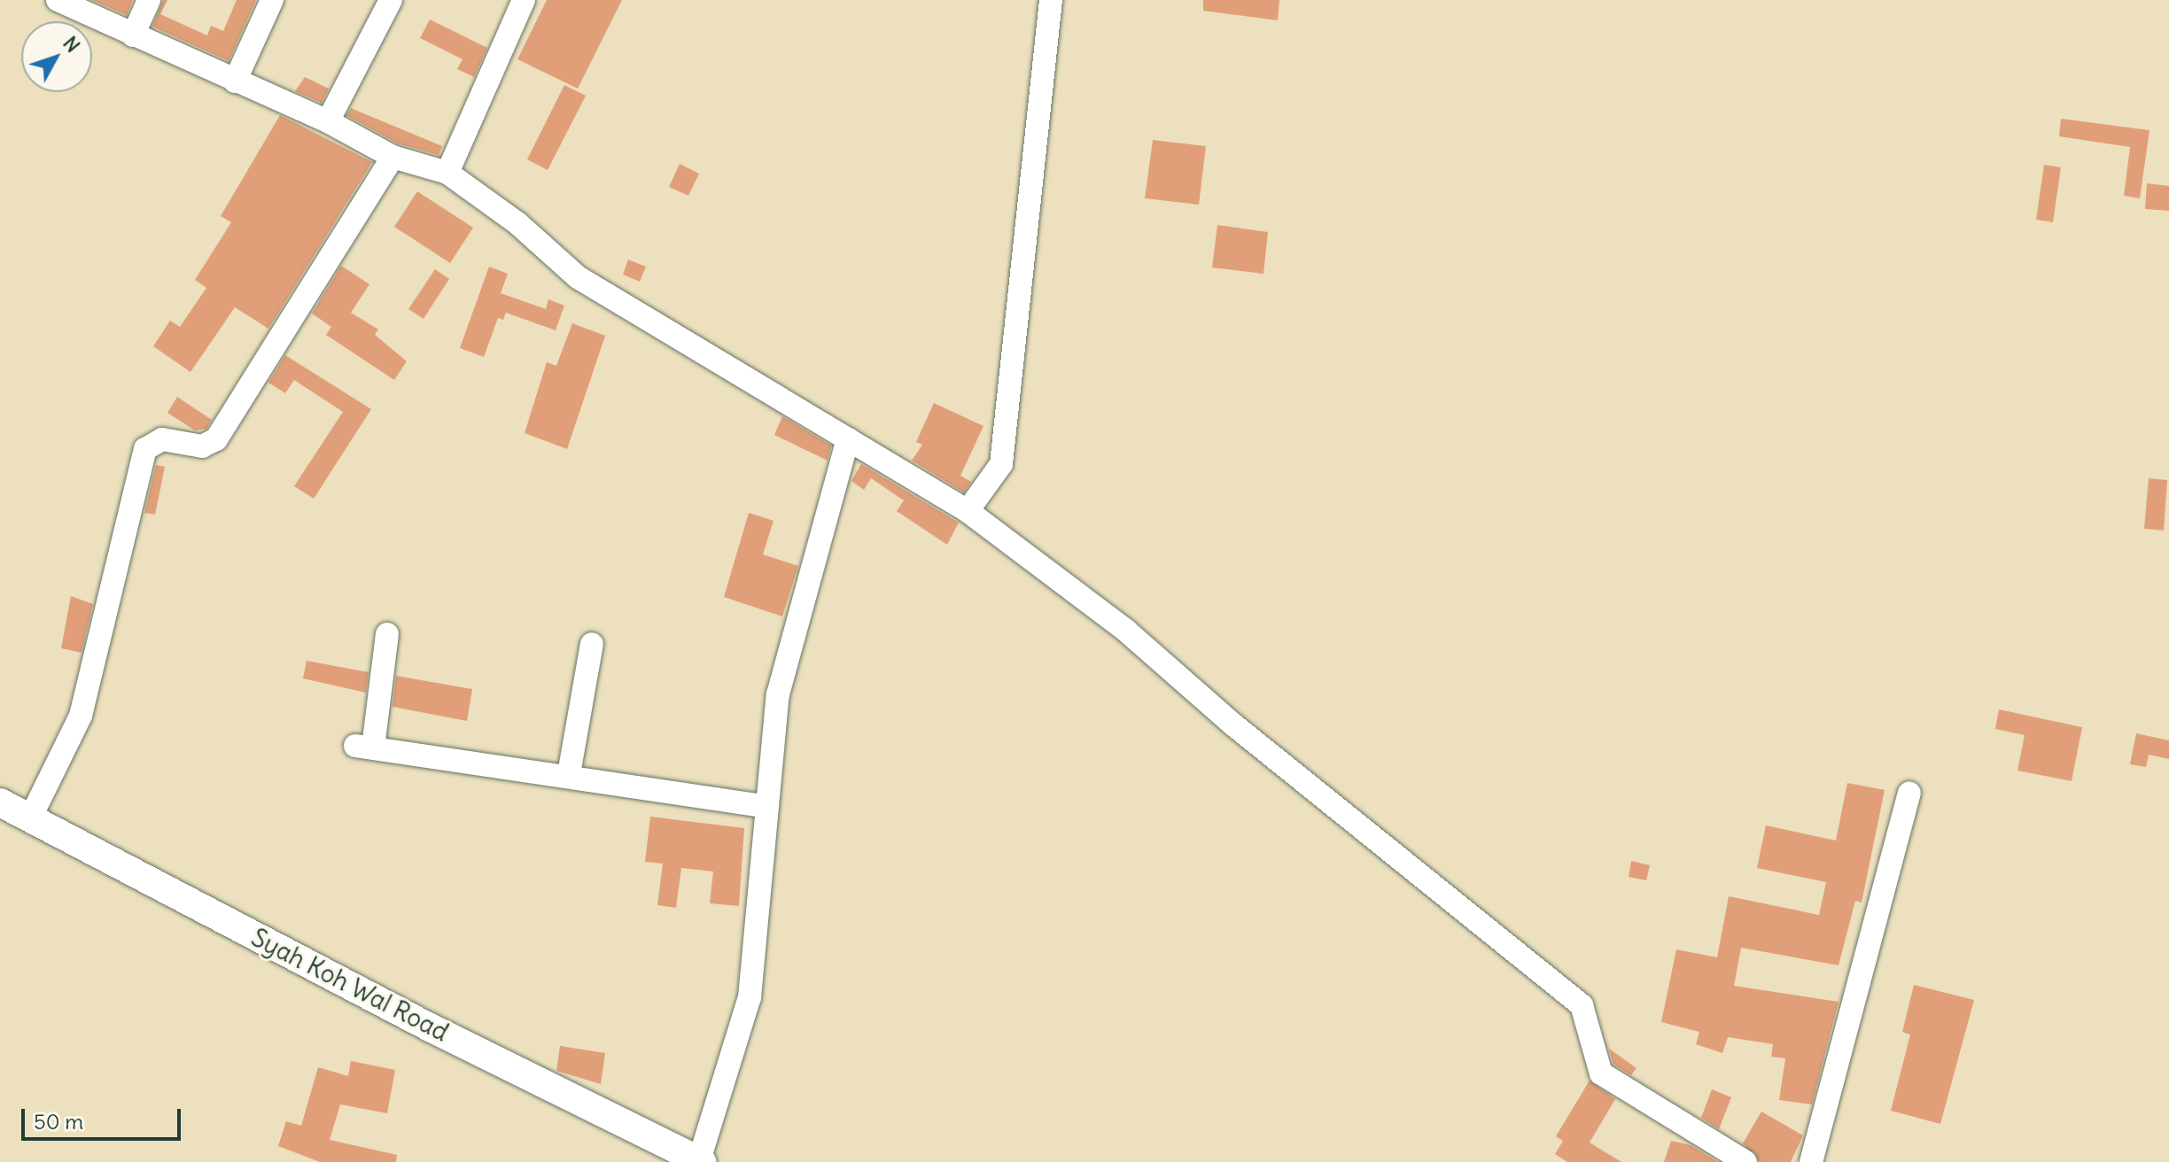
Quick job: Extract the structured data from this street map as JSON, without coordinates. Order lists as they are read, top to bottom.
{
  "streets": {
    "street": ["Syah Koh Wal Road"]
  },
  "scale_bar": "50 m",
  "north": "top right"
}
